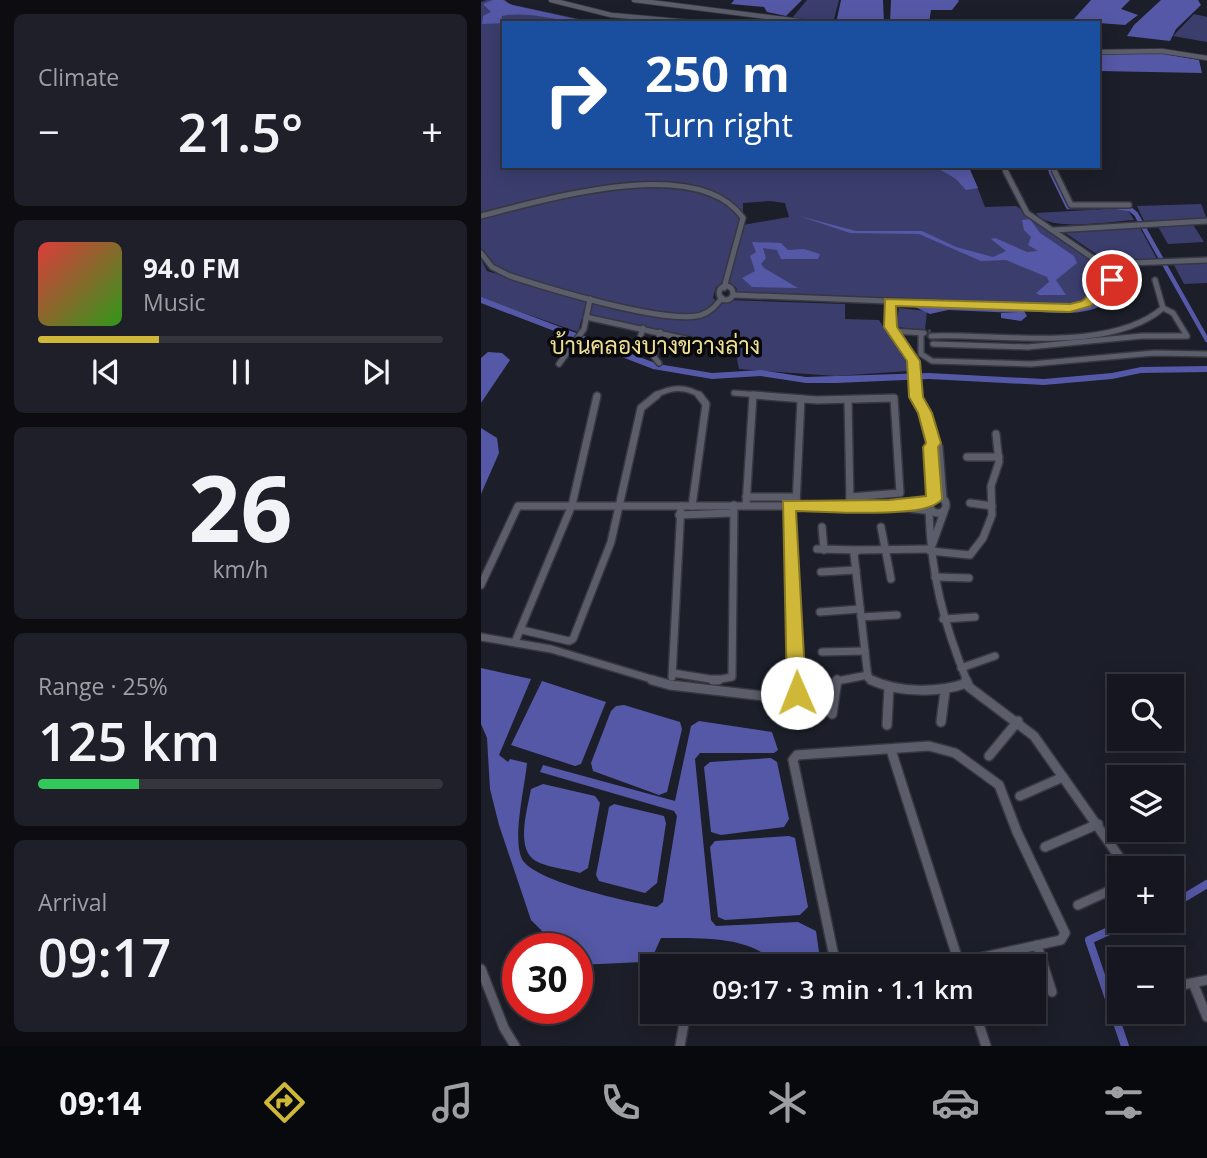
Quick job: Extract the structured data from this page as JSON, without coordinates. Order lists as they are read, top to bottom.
{
  "districts": ["บ้านคลองบางขวางล่าง"],
  "page": {
    "tile": [
      "Climate",
      ["26", "km/h"],
      ["Range · 25%", "125 km"],
      ["Arrival", "09:17"]
    ],
    "turn": ["250 m", "Turn right"],
    "heat": ["−", "21.5°", "+"],
    "song": ["94.0 FM", "Music"],
    "map_buttons": ["+", "−"],
    "limit": "30",
    "trip": "09:17 · 3 min · 1.1 km",
    "tabs": "09:14"
  }
}
